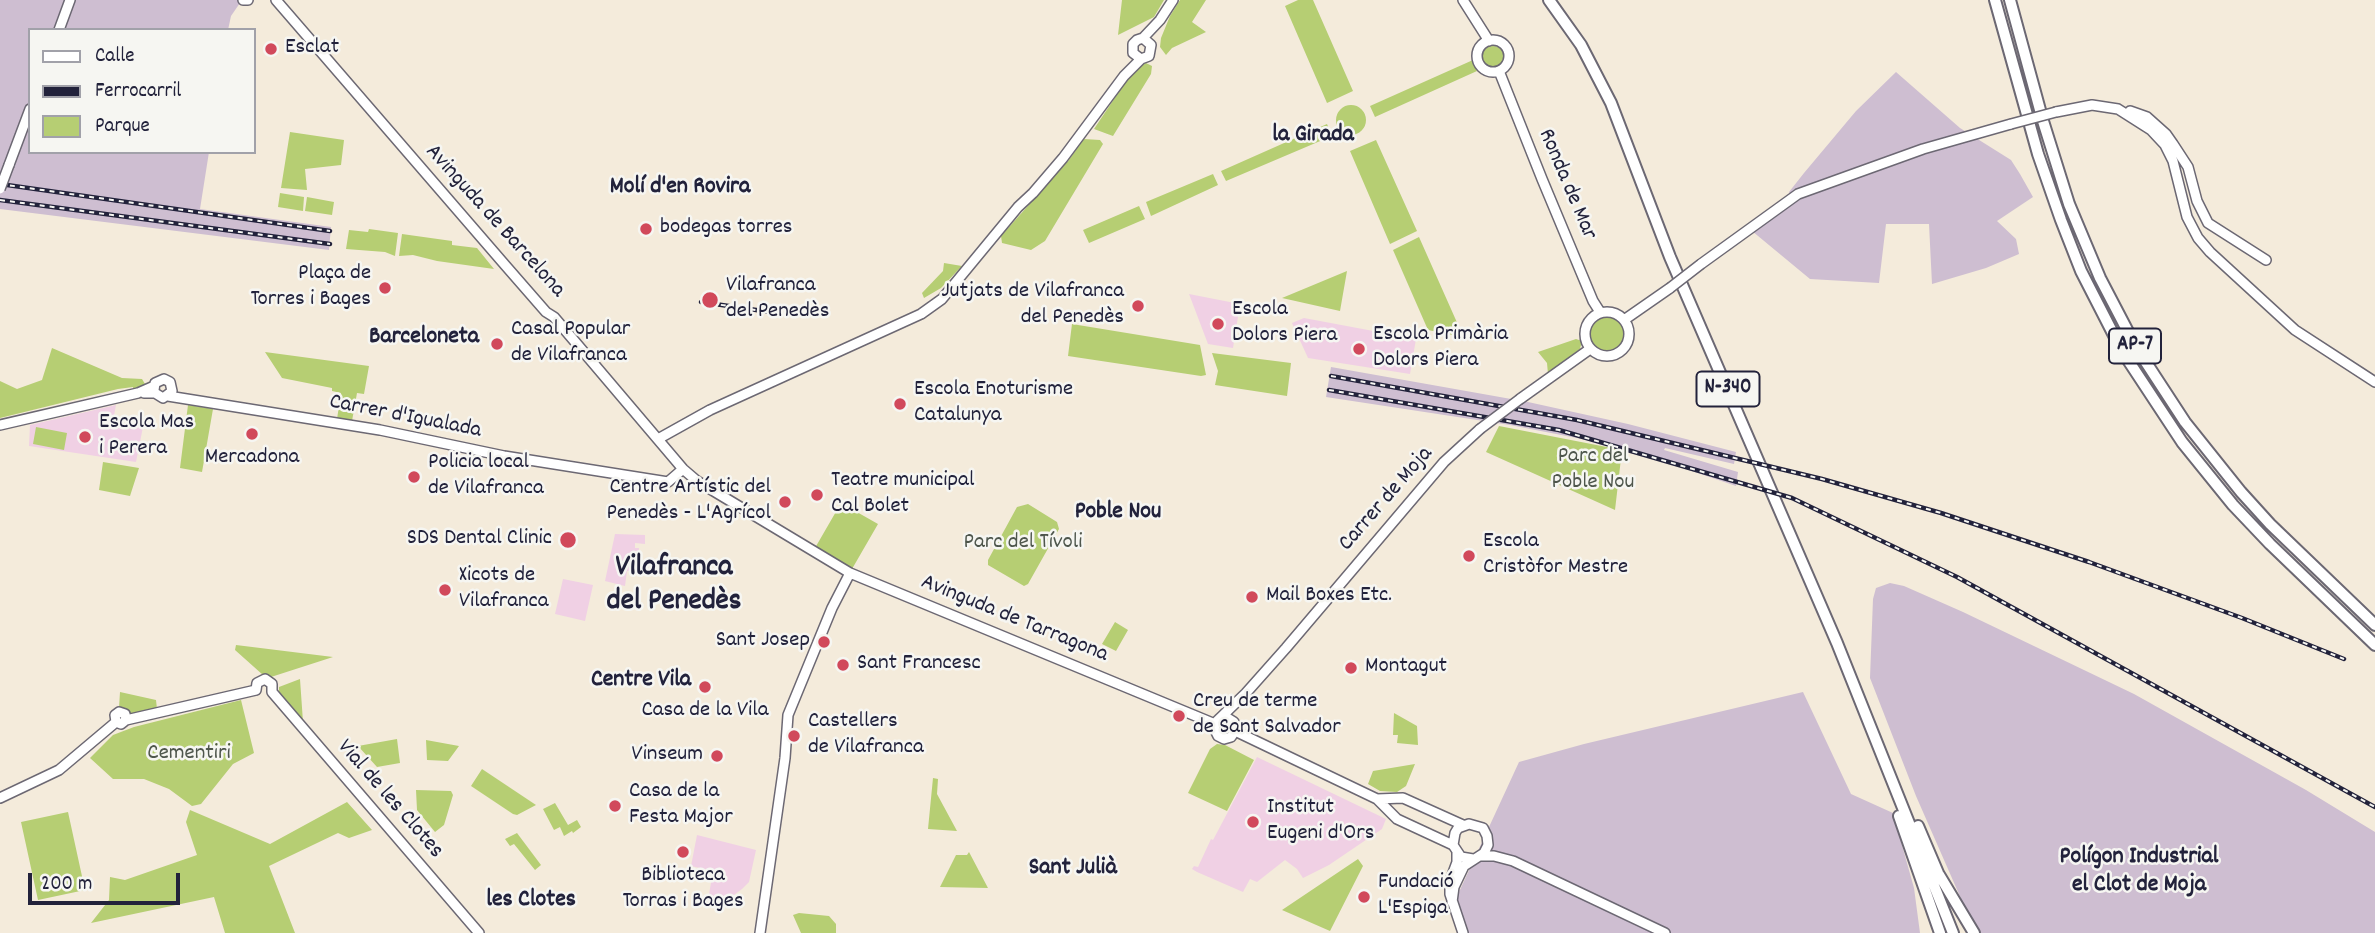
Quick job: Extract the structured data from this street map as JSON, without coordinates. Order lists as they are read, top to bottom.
{
  "streets": {
    "highway": ["AP-7", "N-340"],
    "street": [
      "Ronda de Mar",
      "Avinguda de Barcelona",
      "Carrer d'Igualada",
      "Carrer de Moja",
      "Avinguda de Tarragona",
      "Vial de les Clotes"
    ]
  },
  "crossings": [
    ["Ronda de Mar", "Carrer de Moja"],
    ["Avinguda de Barcelona", "Carrer d'Igualada"],
    ["Avinguda de Barcelona", "Avinguda de Tarragona"],
    ["Carrer de Moja", "Avinguda de Tarragona"]
  ],
  "districts": [
    "la Girada",
    "Molí d'en Rovira",
    "Barceloneta",
    "Poble Nou",
    "Vilafranca del Penedès",
    "Centre Vila",
    "Polígon Industrial el Clot de Moja",
    "Sant Julià",
    "les Clotes"
  ],
  "parks": ["Parc del Poble Nou", "Parc del Tívoli", "Cementiri"],
  "places": [
    "Esclat",
    "bodegas torres",
    "Plaça de Torres i Bages",
    "Vilafranca del Penedès",
    "Jutjats de Vilafranca del Penedès",
    "Escola Dolors Piera",
    "Casal Popular de Vilafranca",
    "Escola Primària Dolors Piera",
    "Escola Enoturisme Catalunya",
    "Mercadona",
    "Escola Mas i Perera",
    "Policia local de Vilafranca",
    "Teatre municipal Cal Bolet",
    "Centre Artístic del Penedès - L'Agrícol",
    "SDS Dental Clinic",
    "Escola Cristòfor Mestre",
    "Xicots de Vilafranca",
    "Mail Boxes Etc.",
    "Sant Josep",
    "Sant Francesc",
    "Montagut",
    "Casa de la Vila",
    "Creu de terme de Sant Salvador",
    "Castellers de Vilafranca",
    "Vinseum",
    "Casa de la Festa Major",
    "Institut Eugeni d'Ors",
    "Biblioteca Torras i Bages",
    "Fundació L'Espiga"
  ],
  "legend": ["Calle", "Ferrocarril", "Parque"],
  "scale_bar": "200 m"
}
